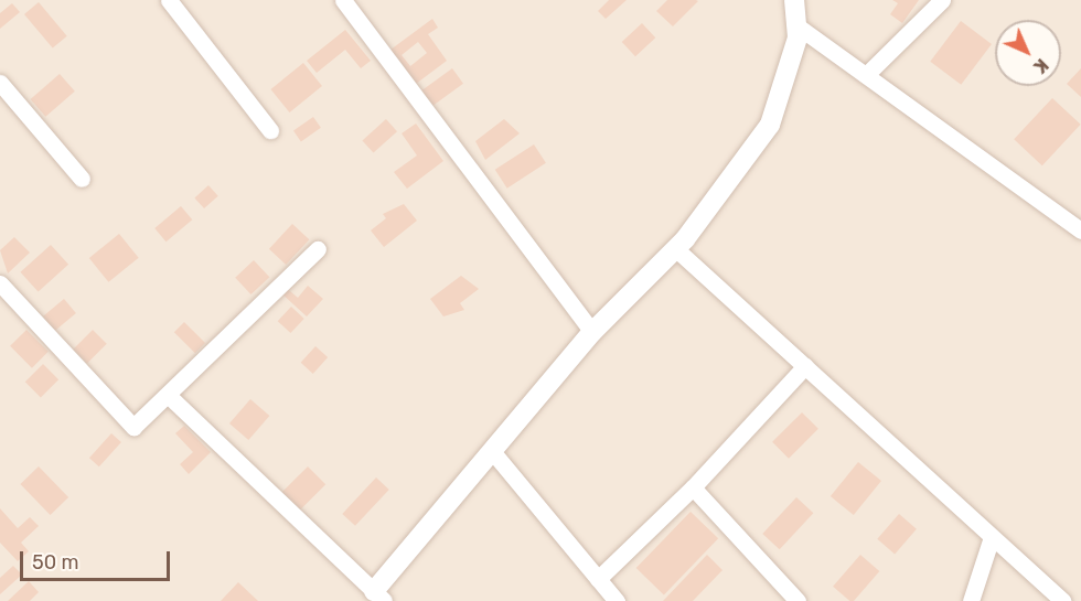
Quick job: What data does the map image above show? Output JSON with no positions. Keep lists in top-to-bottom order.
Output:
{
  "scale_bar": "50 m",
  "north": "bottom right"
}
